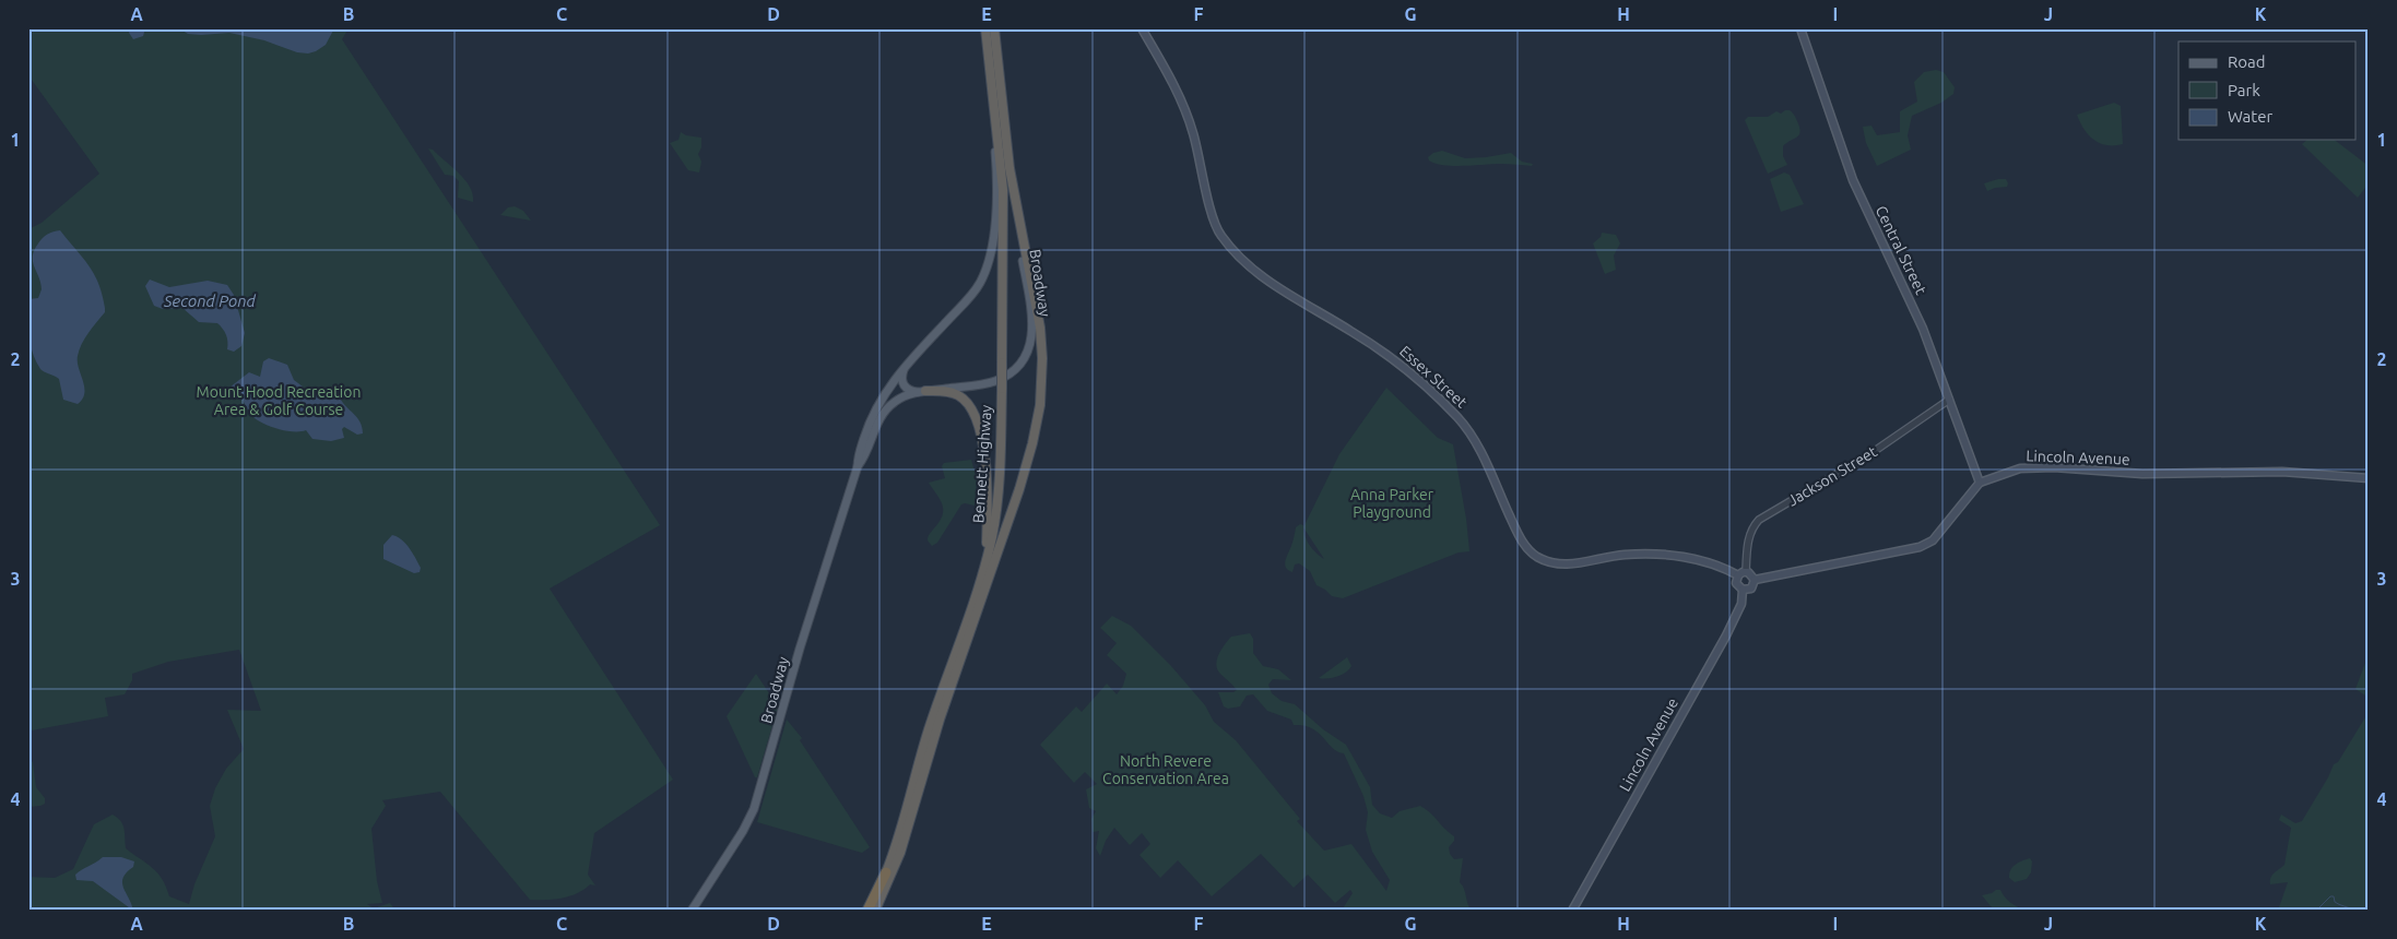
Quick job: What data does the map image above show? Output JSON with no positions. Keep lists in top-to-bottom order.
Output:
{
  "streets": {
    "highway": ["Broadway", "Bennett Highway"],
    "main road": ["Central Street", "Essex Street", "Lincoln Avenue"],
    "street": ["Jackson Street"]
  },
  "crossings": [
    ["Central Street", "Lincoln Avenue"],
    ["Central Street", "Jackson Street"],
    ["Broadway", "Bennett Highway"],
    ["Essex Street", "Lincoln Avenue"],
    ["Essex Street", "Jackson Street"],
    ["Lincoln Avenue", "Jackson Street"]
  ],
  "water": ["Second Pond"],
  "parks": ["Mount Hood Recreation Area & Golf Course", "Anna Parker Playground", "North Revere Conservation Area"],
  "legend": ["Road", "Park", "Water"],
  "grid": {
    "columns": [
      "A",
      "B",
      "C",
      "D",
      "E",
      "F",
      "G",
      "H",
      "I",
      "J",
      "K"
    ],
    "rows": [
      "1",
      "2",
      "3",
      "4"
    ]
  }
}
